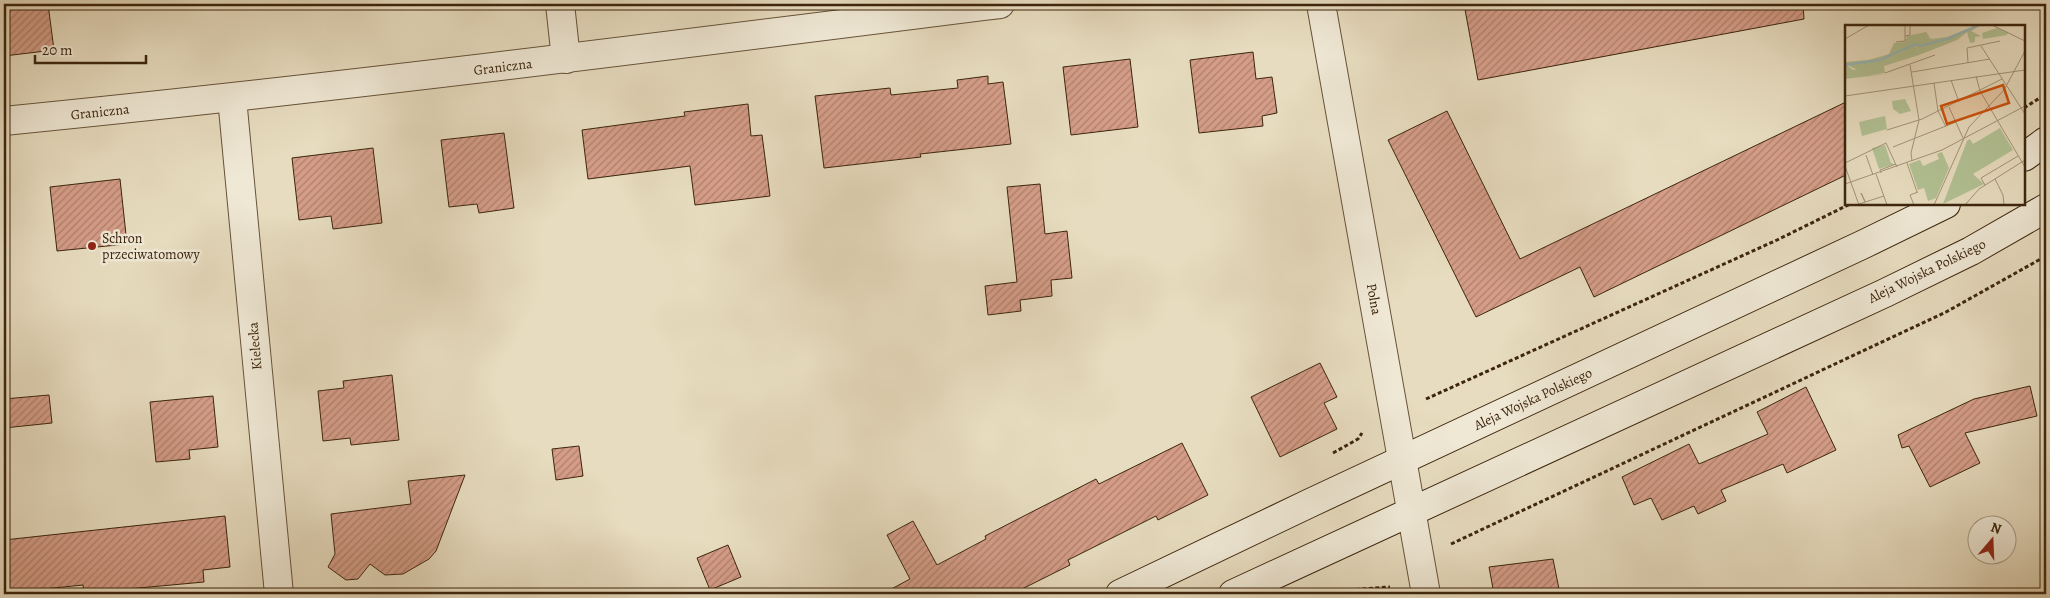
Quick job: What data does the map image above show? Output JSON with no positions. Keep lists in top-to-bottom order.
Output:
{
  "streets": {
    "street": [
      "Graniczna",
      "Aleja Wojska Polskiego",
      "Polna",
      "Kielecka"
    ]
  },
  "crossings": [
    ["Graniczna", "Kielecka"],
    ["Aleja Wojska Polskiego", "Polna"]
  ],
  "places": ["Schron przeciwatomowy"],
  "scale_bar": "20 m",
  "north": "top"
}
